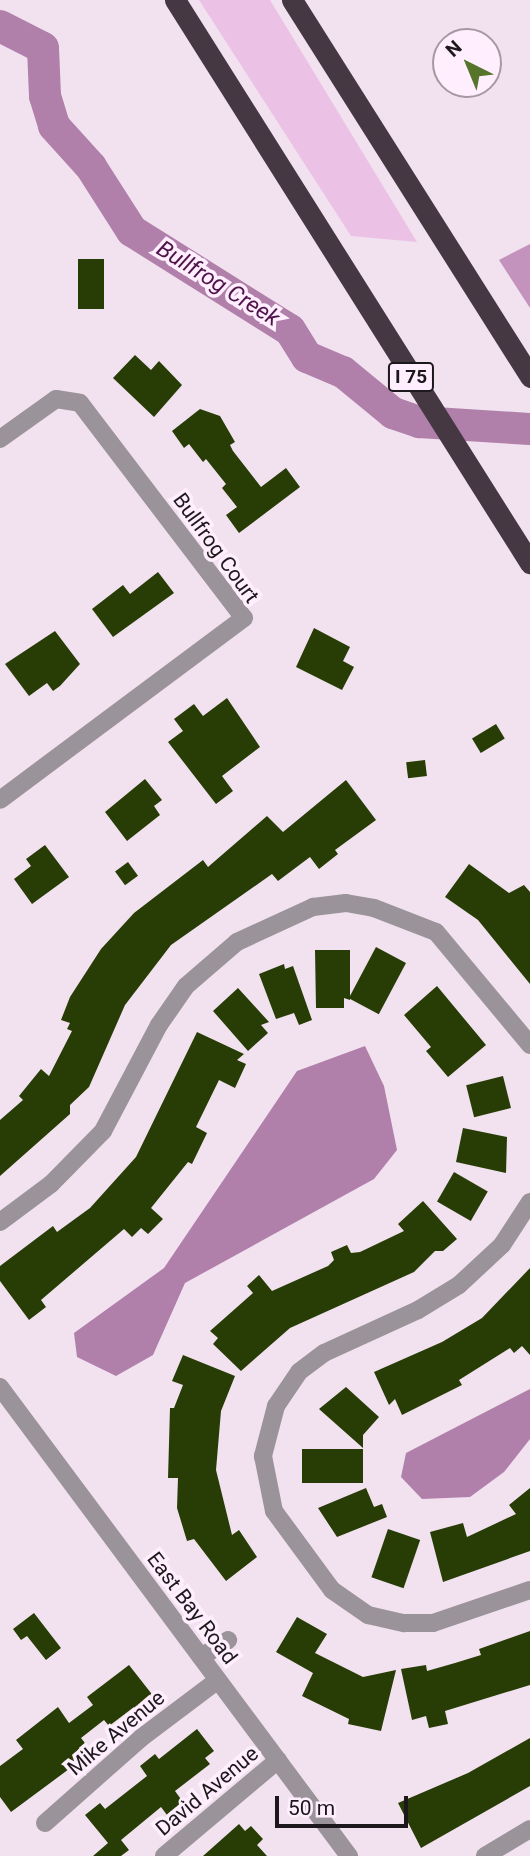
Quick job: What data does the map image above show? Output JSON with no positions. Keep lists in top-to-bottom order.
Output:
{
  "streets": {
    "highway": ["I 75"],
    "street": [
      "Bullfrog Court",
      "East Bay Road",
      "Mike Avenue",
      "David Avenue"
    ]
  },
  "crossings": [
    ["East Bay Road", "Mike Avenue"],
    ["East Bay Road", "David Avenue"]
  ],
  "water": ["Bullfrog Creek"],
  "scale_bar": "50 m",
  "north": "top left"
}
